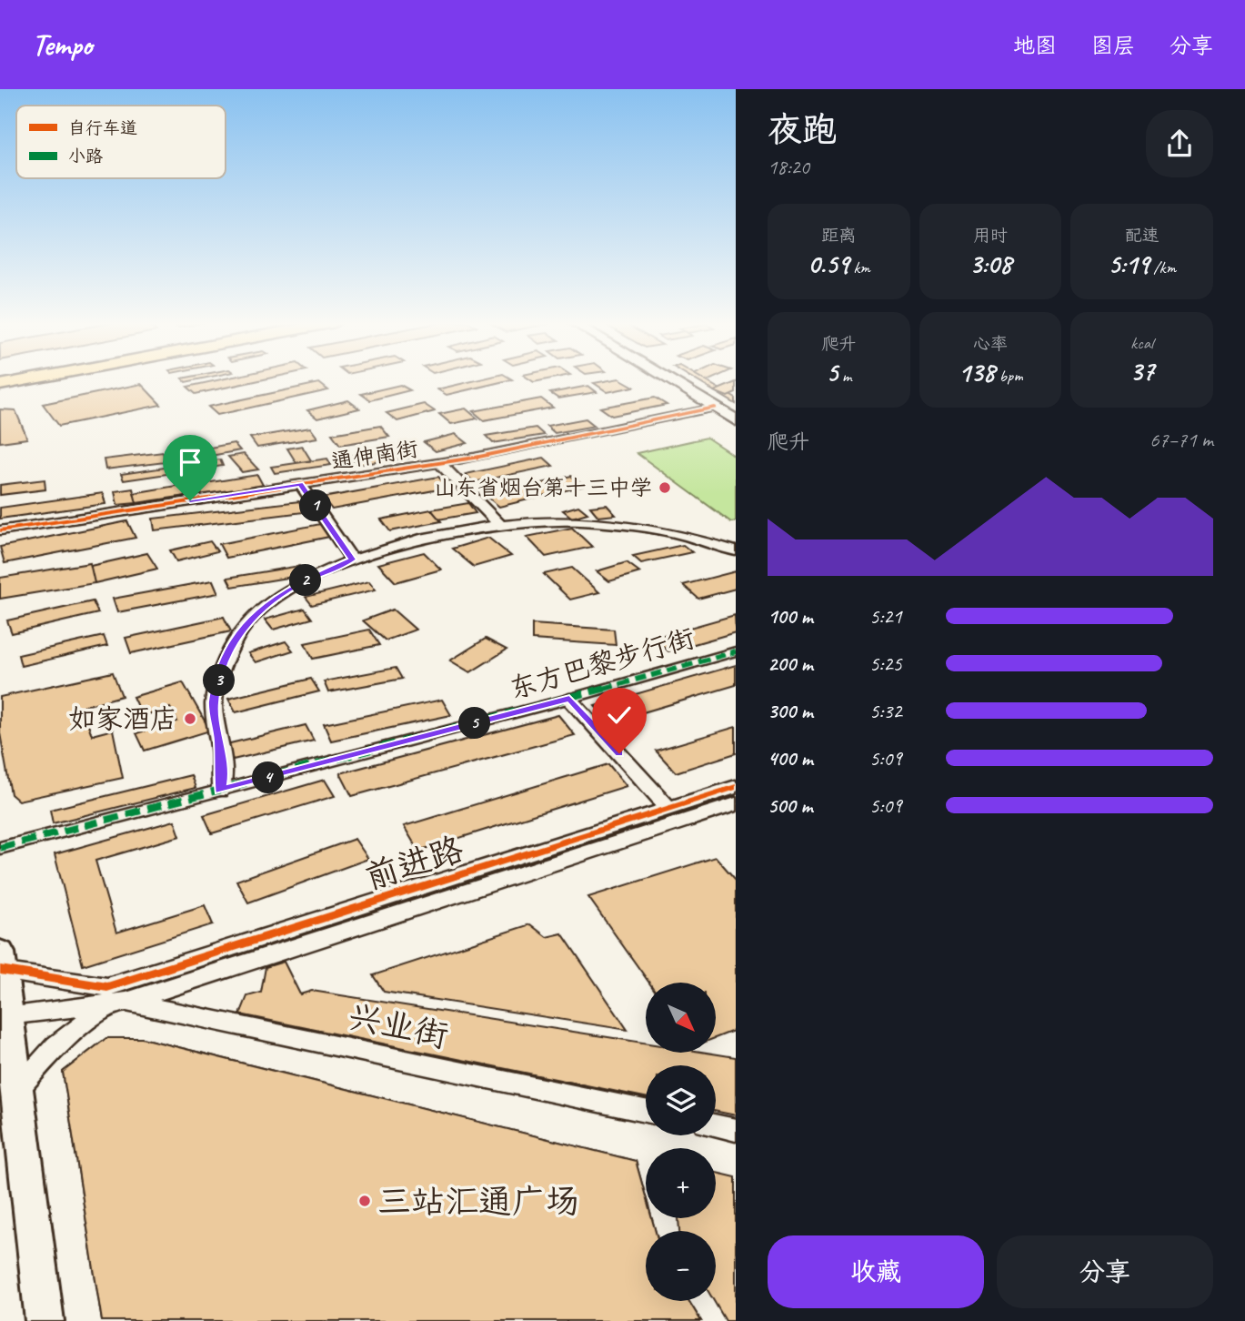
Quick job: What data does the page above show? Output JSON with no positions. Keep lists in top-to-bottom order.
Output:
{
  "streets": {
    "street": [
      "通伸南街",
      "东方巴黎步行街",
      "前进路",
      "兴业街"
    ]
  },
  "crossings": [
    ["前进路", "兴业街"]
  ],
  "places": ["山东省烟台第十三中学", "如家酒店", "三站汇通广场"],
  "legend": ["自行车道", "小路"],
  "north": "bottom right",
  "page": {
    "header": "Tempo",
    "nav": ["地图", "图层", "分享"],
    "heading": ["夜跑", "18:20"],
    "stats": [
      ["距离", "0.59 km"],
      ["用时", "3:08"],
      ["配速", "5:19 /km"],
      ["爬升", "5 m"],
      ["心率", "138 bpm"],
      ["kcal", "37"]
    ],
    "chart": ["爬升", "67–71 m"],
    "pins": [
      "1",
      "2",
      "3",
      "5",
      "4"
    ],
    "list": [
      {
        "name": "100 m",
        "note": "5:21"
      },
      {
        "name": "200 m",
        "note": "5:25"
      },
      {
        "name": "300 m",
        "note": "5:32"
      },
      {
        "name": "400 m",
        "note": "5:09"
      },
      {
        "name": "500 m",
        "note": "5:09"
      }
    ],
    "map_buttons": ["+", "−"],
    "buttons": ["收藏", "分享"]
  }
}
